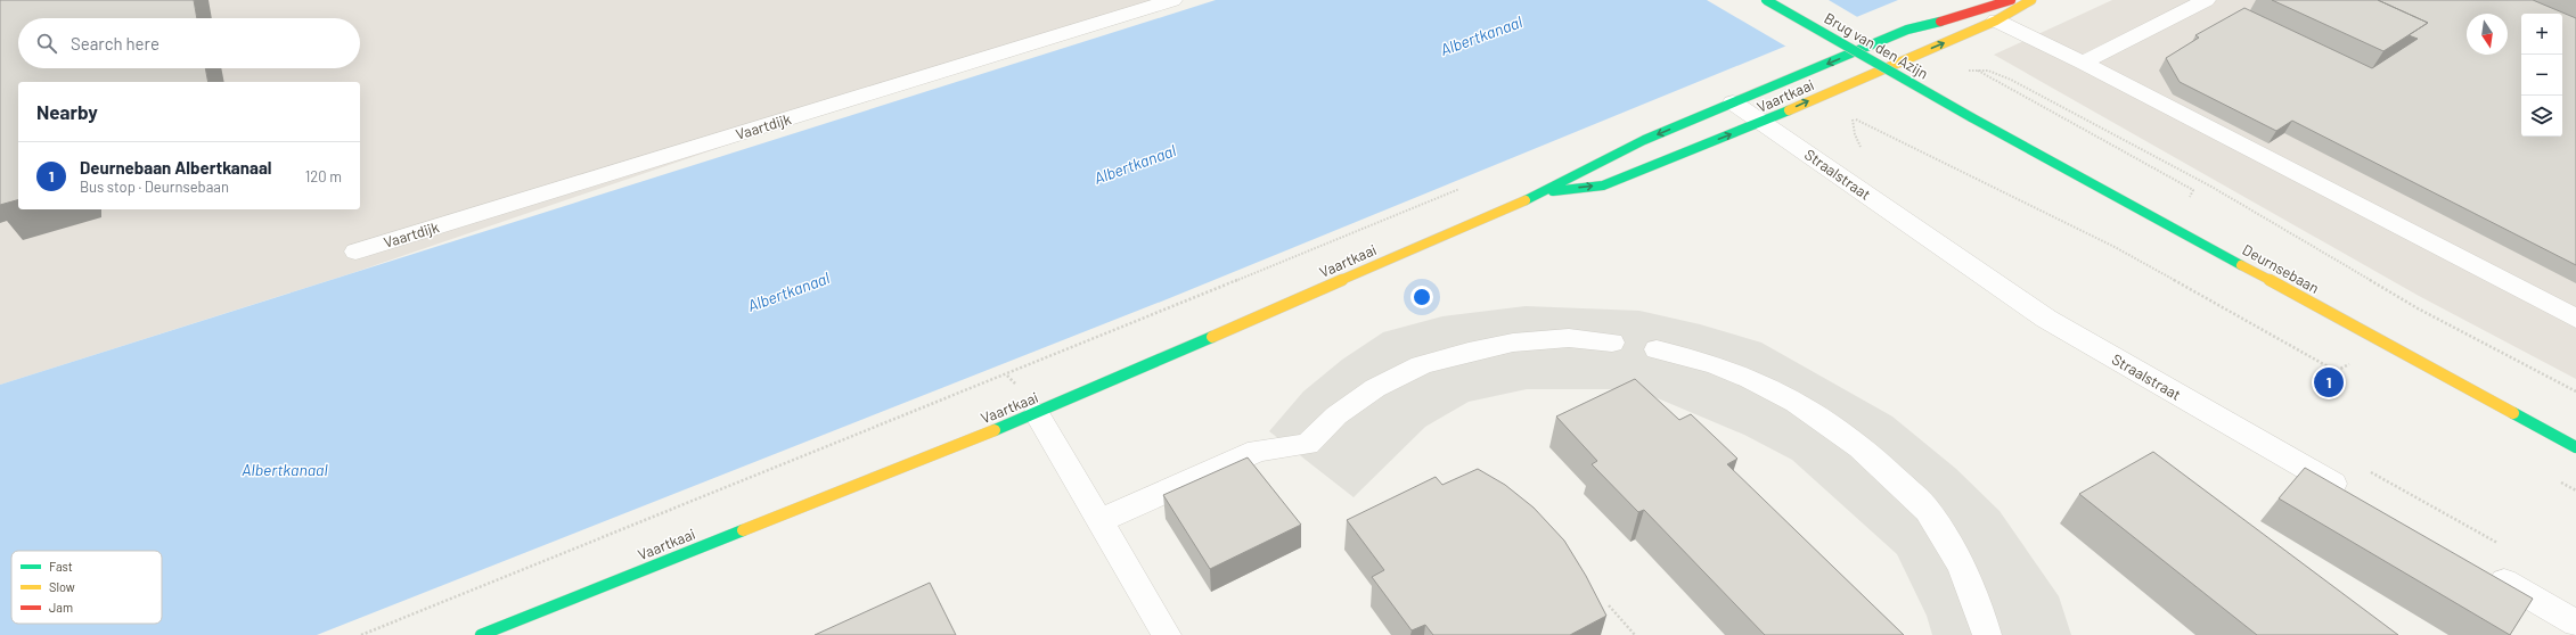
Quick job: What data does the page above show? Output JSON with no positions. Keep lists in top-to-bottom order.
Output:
{
  "streets": {
    "street": [
      "Brug van den Azijn",
      "Vaartkaai",
      "Vaartdijk",
      "Straalstraat",
      "Deurnsebaan"
    ]
  },
  "crossings": [
    ["Brug van den Azijn", "Deurnsebaan"],
    ["Vaartkaai", "Straalstraat"]
  ],
  "water": ["Albertkanaal"],
  "legend": ["Fast", "Slow", "Jam"],
  "north": "bottom",
  "page": {
    "map_buttons": ["+", "−"],
    "search": "Search here",
    "heading": "Nearby",
    "list": [
      {
        "mark": "1",
        "name": "Deurnebaan Albertkanaal",
        "note": "Bus stop · Deurnsebaan",
        "value": "120 m"
      }
    ],
    "pins": "1"
  }
}
